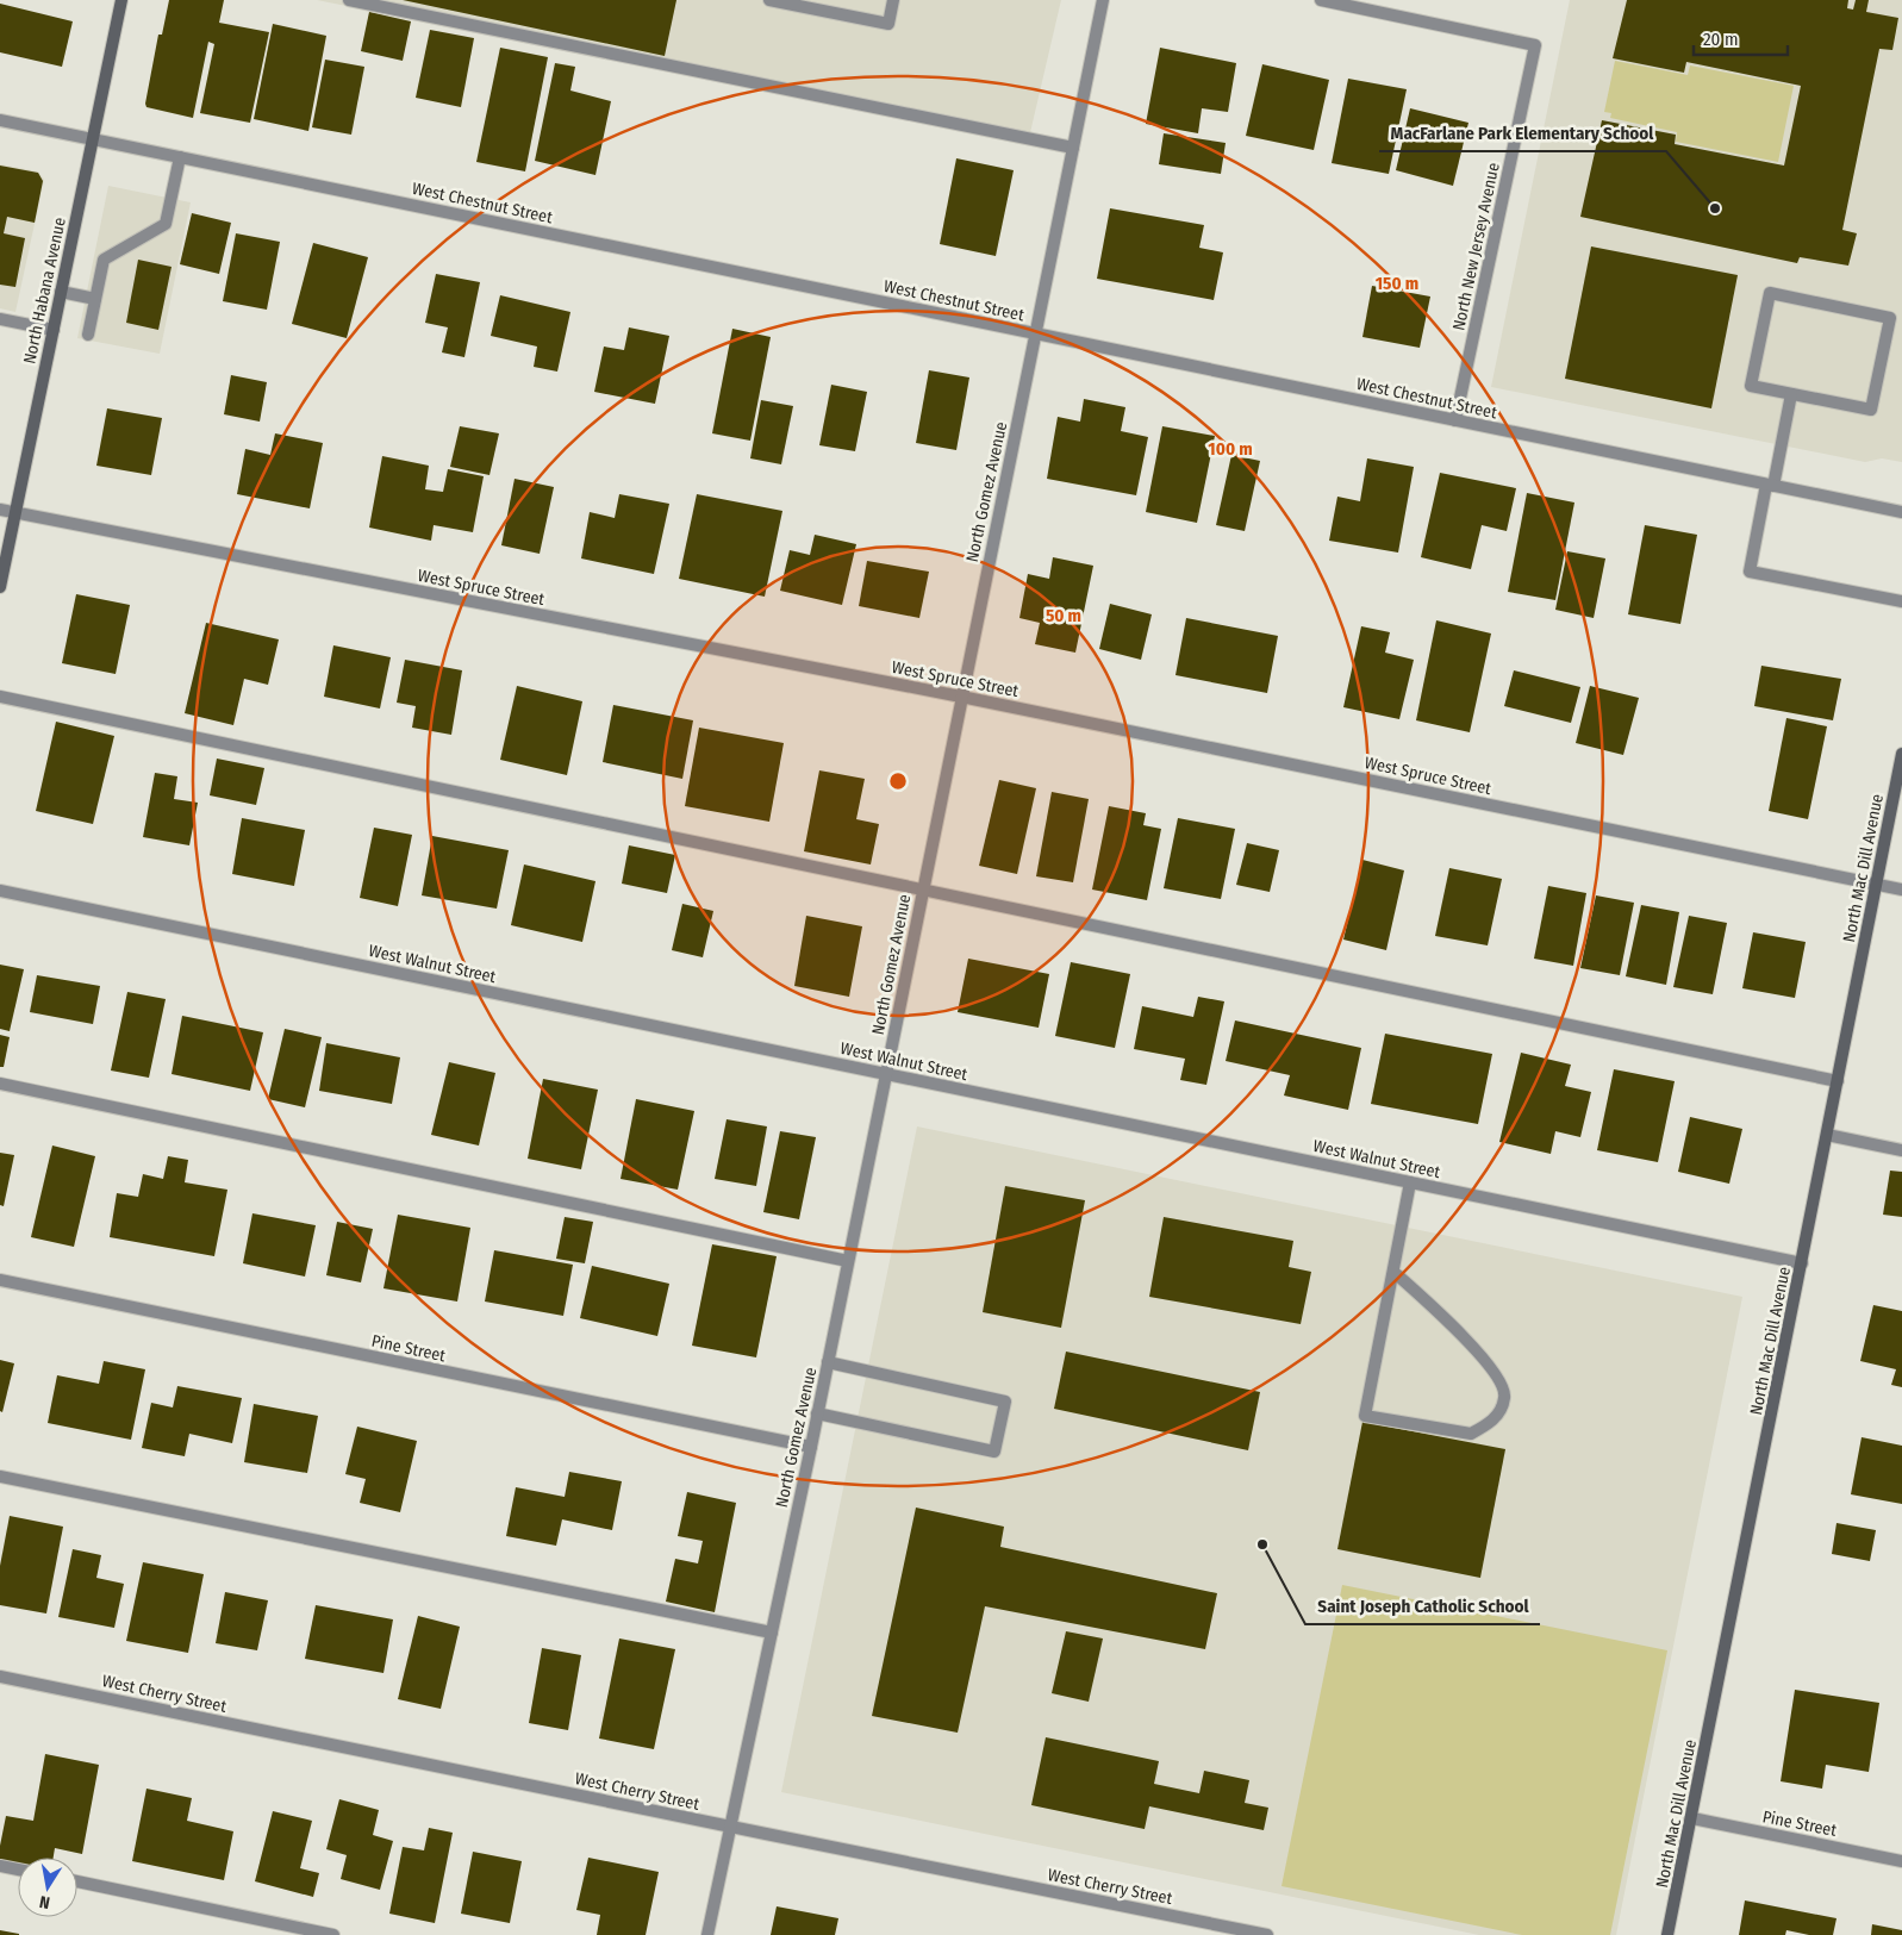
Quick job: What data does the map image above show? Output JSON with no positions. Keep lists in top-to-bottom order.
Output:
{
  "streets": {
    "street": [
      "West Chestnut Street",
      "North New Jersey Avenue",
      "North Habana Avenue",
      "North Gomez Avenue",
      "West Spruce Street",
      "North Mac Dill Avenue",
      "West Walnut Street",
      "Pine Street",
      "West Cherry Street"
    ]
  },
  "crossings": [
    ["West Chestnut Street", "North New Jersey Avenue"],
    ["West Chestnut Street", "North Habana Avenue"],
    ["West Chestnut Street", "North Gomez Avenue"],
    ["North Habana Avenue", "West Spruce Street"],
    ["North Gomez Avenue", "West Spruce Street"],
    ["North Gomez Avenue", "West Walnut Street"],
    ["North Gomez Avenue", "Pine Street"],
    ["North Gomez Avenue", "West Cherry Street"],
    ["West Spruce Street", "North Mac Dill Avenue"],
    ["North Mac Dill Avenue", "West Walnut Street"],
    ["North Mac Dill Avenue", "Pine Street"]
  ],
  "places": ["MacFarlane Park Elementary School", "Saint Joseph Catholic School"],
  "scale_bar": "20 m",
  "north": "bottom",
  "rings": ["150 m", "100 m", "50 m"]
}
